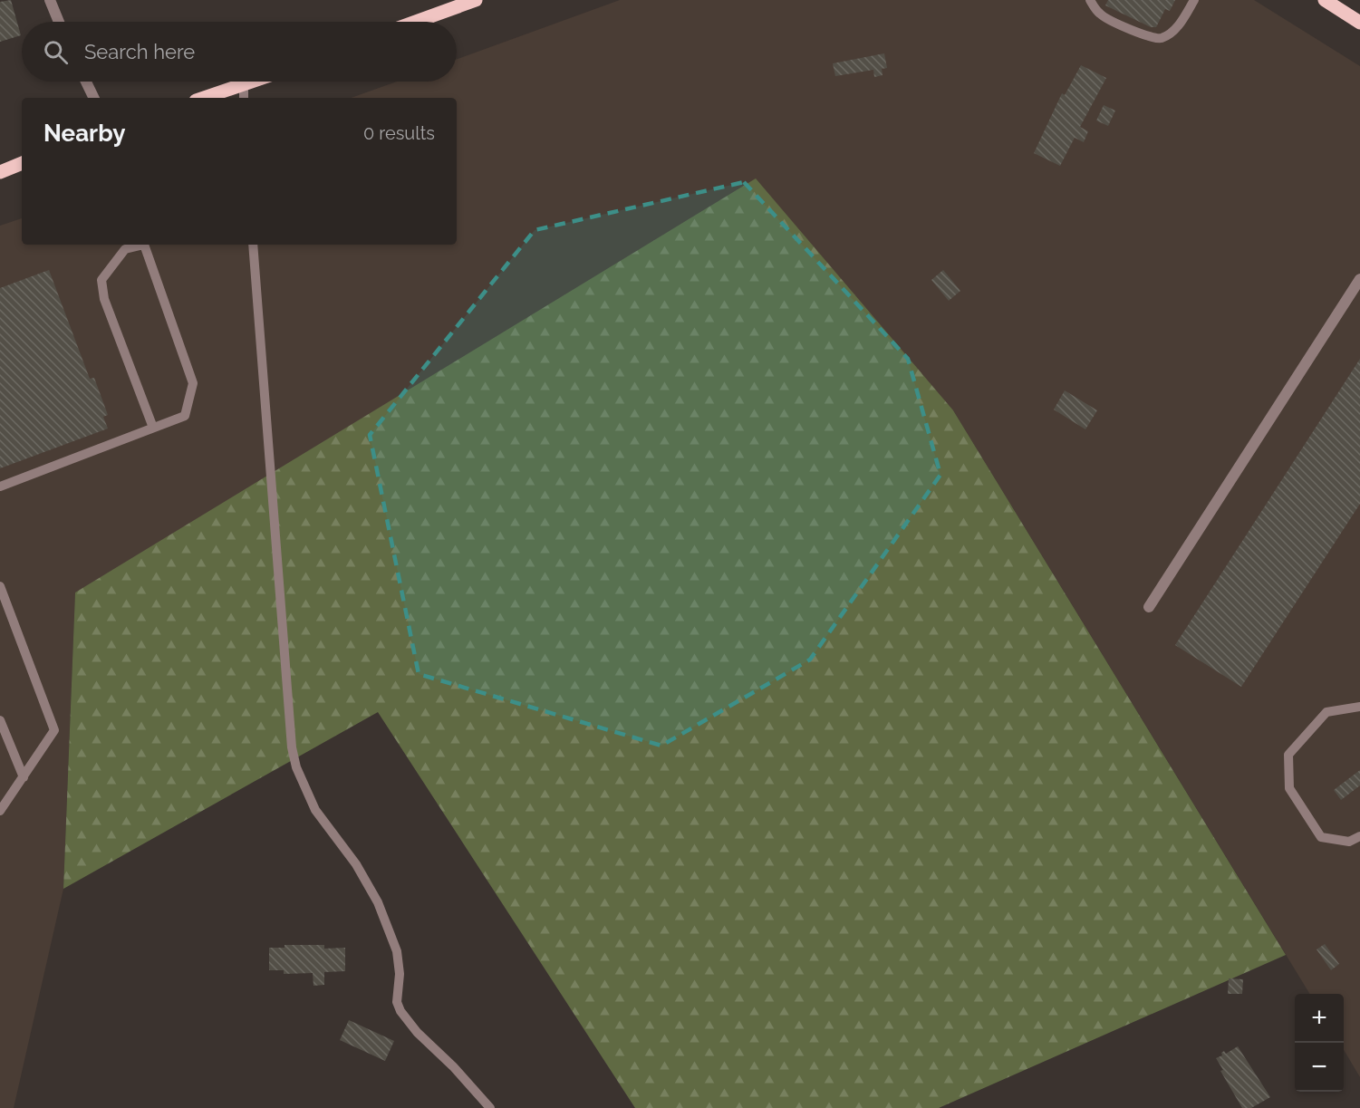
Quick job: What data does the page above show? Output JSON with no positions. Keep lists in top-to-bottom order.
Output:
{
  "page": {
    "search": "Search here",
    "heading": ["Nearby", "0 results"],
    "map_buttons": ["+", "−"]
  }
}
